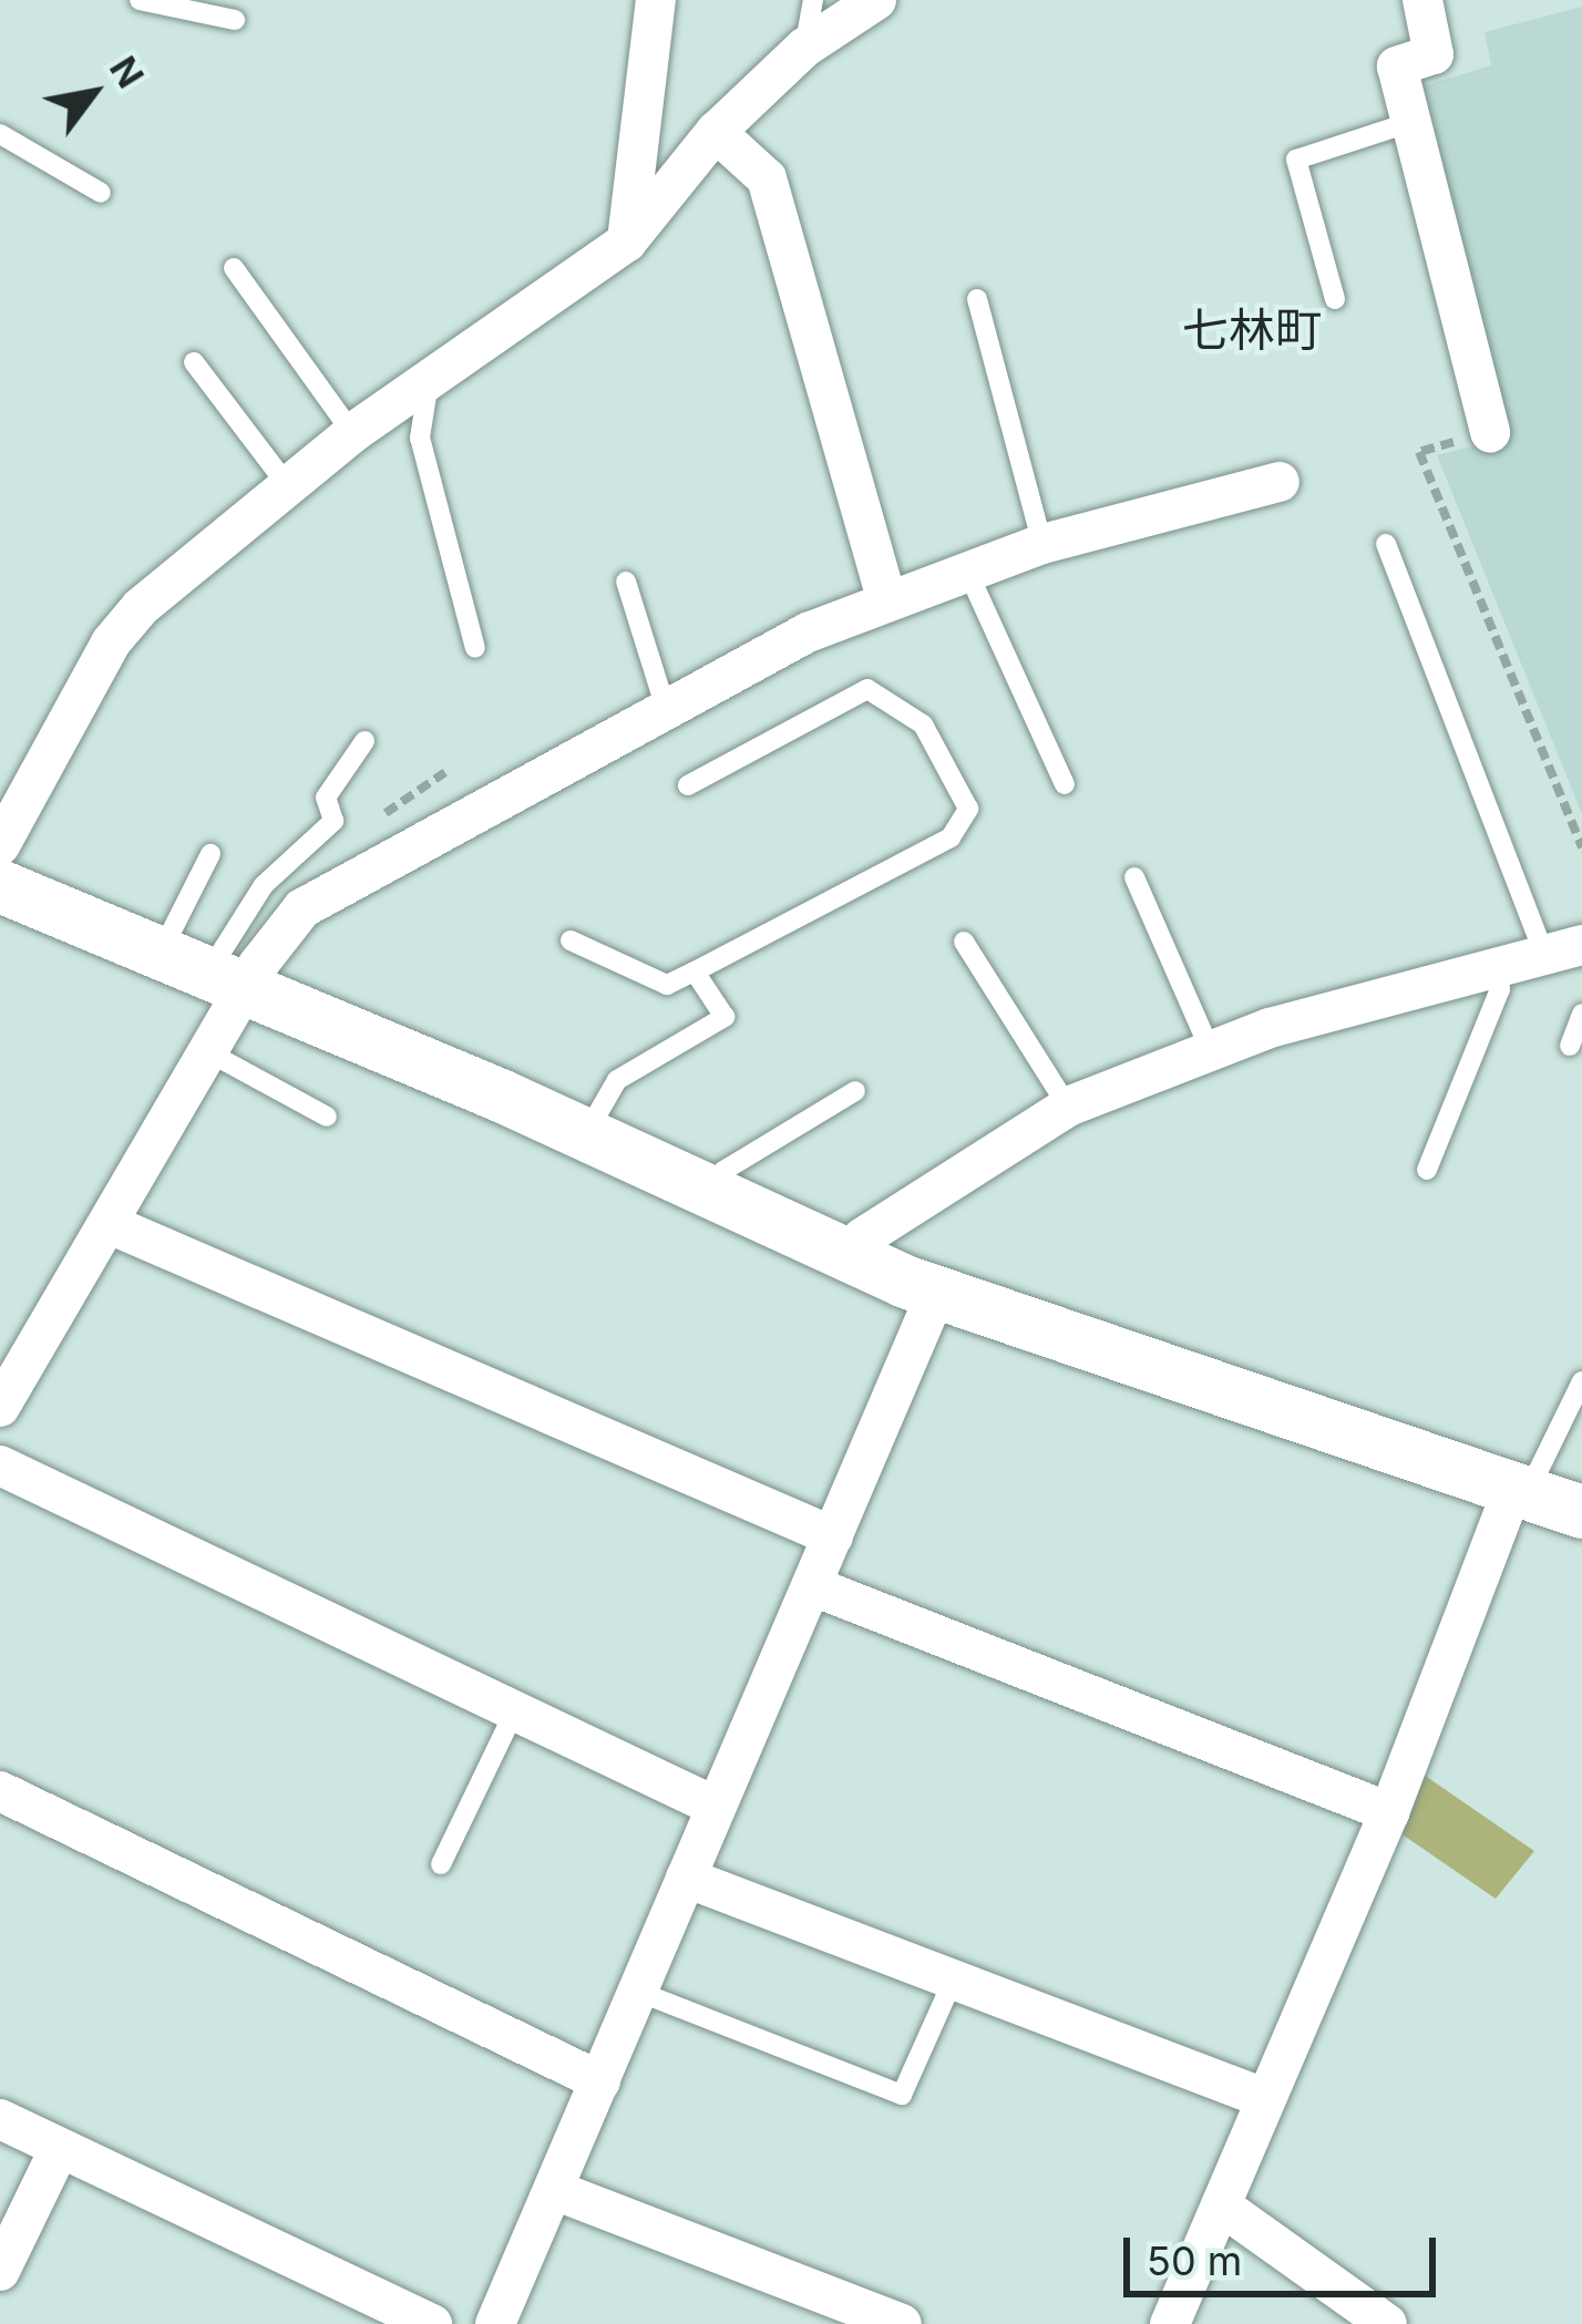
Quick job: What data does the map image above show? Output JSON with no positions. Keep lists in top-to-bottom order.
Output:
{
  "districts": ["七林町"],
  "scale_bar": "50 m",
  "north": "top right"
}
